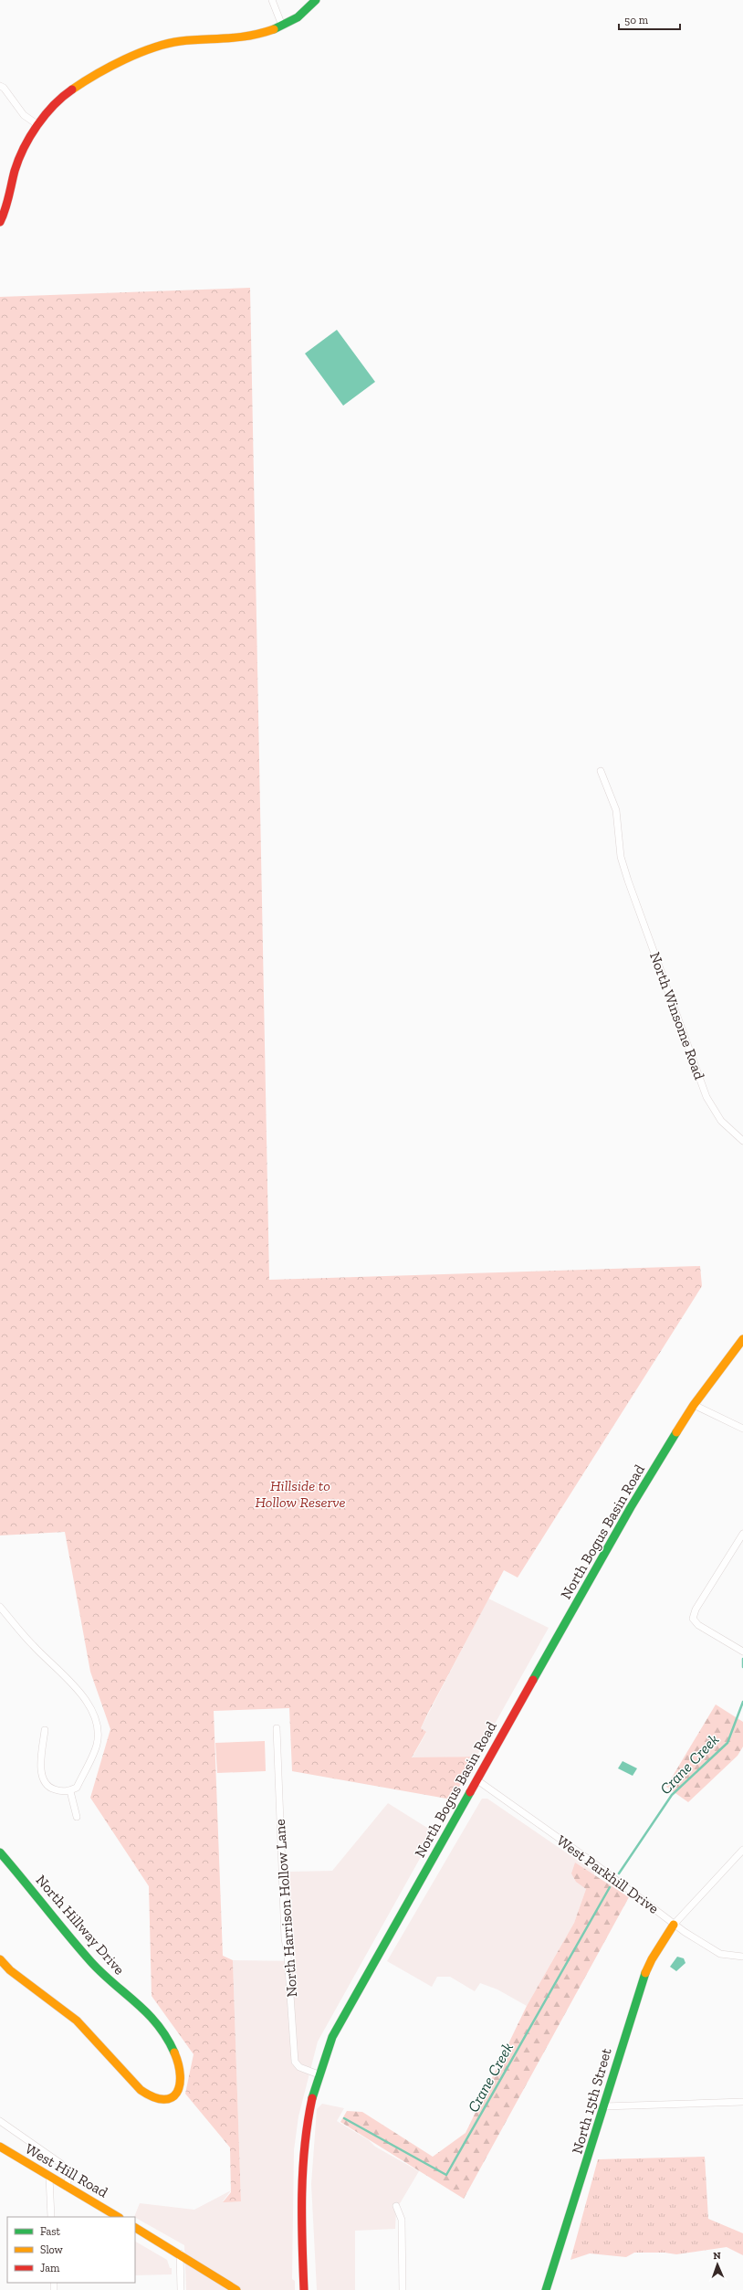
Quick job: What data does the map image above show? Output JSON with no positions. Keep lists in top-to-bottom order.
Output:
{
  "streets": {
    "street": [
      "North Winsome Road",
      "North Bogus Basin Road",
      "West Parkhill Drive",
      "North Harrison Hollow Lane",
      "North Hillway Drive",
      "North 15th Street",
      "West Hill Road"
    ]
  },
  "crossings": [
    ["North Bogus Basin Road", "West Parkhill Drive"],
    ["North Bogus Basin Road", "North Harrison Hollow Lane"],
    ["West Parkhill Drive", "North 15th Street"]
  ],
  "water": ["Crane Creek"],
  "parks": ["Hillside to Hollow Reserve"],
  "legend": ["Fast", "Slow", "Jam"],
  "scale_bar": "50 m",
  "north": "top"
}
